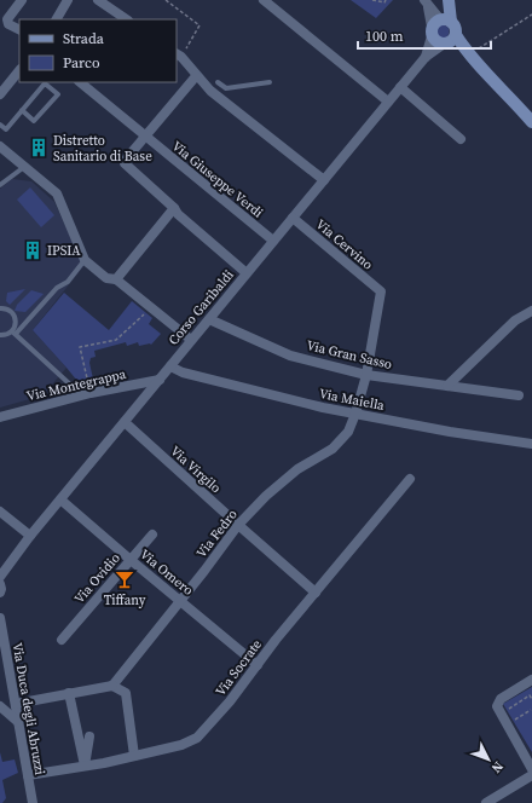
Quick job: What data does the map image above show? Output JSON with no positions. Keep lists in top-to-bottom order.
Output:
{
  "streets": {
    "street": [
      "Via Giuseppe Verdi",
      "Via Cervino",
      "Corso Garibaldi",
      "Via Gran Sasso",
      "Via Montegrappa",
      "Via Maiella",
      "Via Virgilo",
      "Via Fedro",
      "Via Omero",
      "Via Ovidio",
      "Via Socrate",
      "Via Duca degli Abruzzi"
    ]
  },
  "crossings": [
    ["Via Giuseppe Verdi", "Corso Garibaldi"],
    ["Via Cervino", "Corso Garibaldi"],
    ["Via Cervino", "Via Fedro"],
    ["Corso Garibaldi", "Via Gran Sasso"],
    ["Corso Garibaldi", "Via Montegrappa"],
    ["Corso Garibaldi", "Via Maiella"],
    ["Corso Garibaldi", "Via Virgilo"],
    ["Corso Garibaldi", "Via Omero"],
    ["Via Gran Sasso", "Via Fedro"],
    ["Via Maiella", "Via Fedro"],
    ["Via Virgilo", "Via Fedro"],
    ["Via Virgilo", "Via Socrate"],
    ["Via Fedro", "Via Omero"],
    ["Via Omero", "Via Ovidio"],
    ["Via Omero", "Via Socrate"],
    ["Via Socrate", "Via Duca degli Abruzzi"]
  ],
  "places": {
    "building": ["Distretto Sanitario di Base", "IPSIA"],
    "bar": ["Tiffany"]
  },
  "legend": ["Strada", "Parco"],
  "scale_bar": "100 m",
  "north": "bottom right"
}
